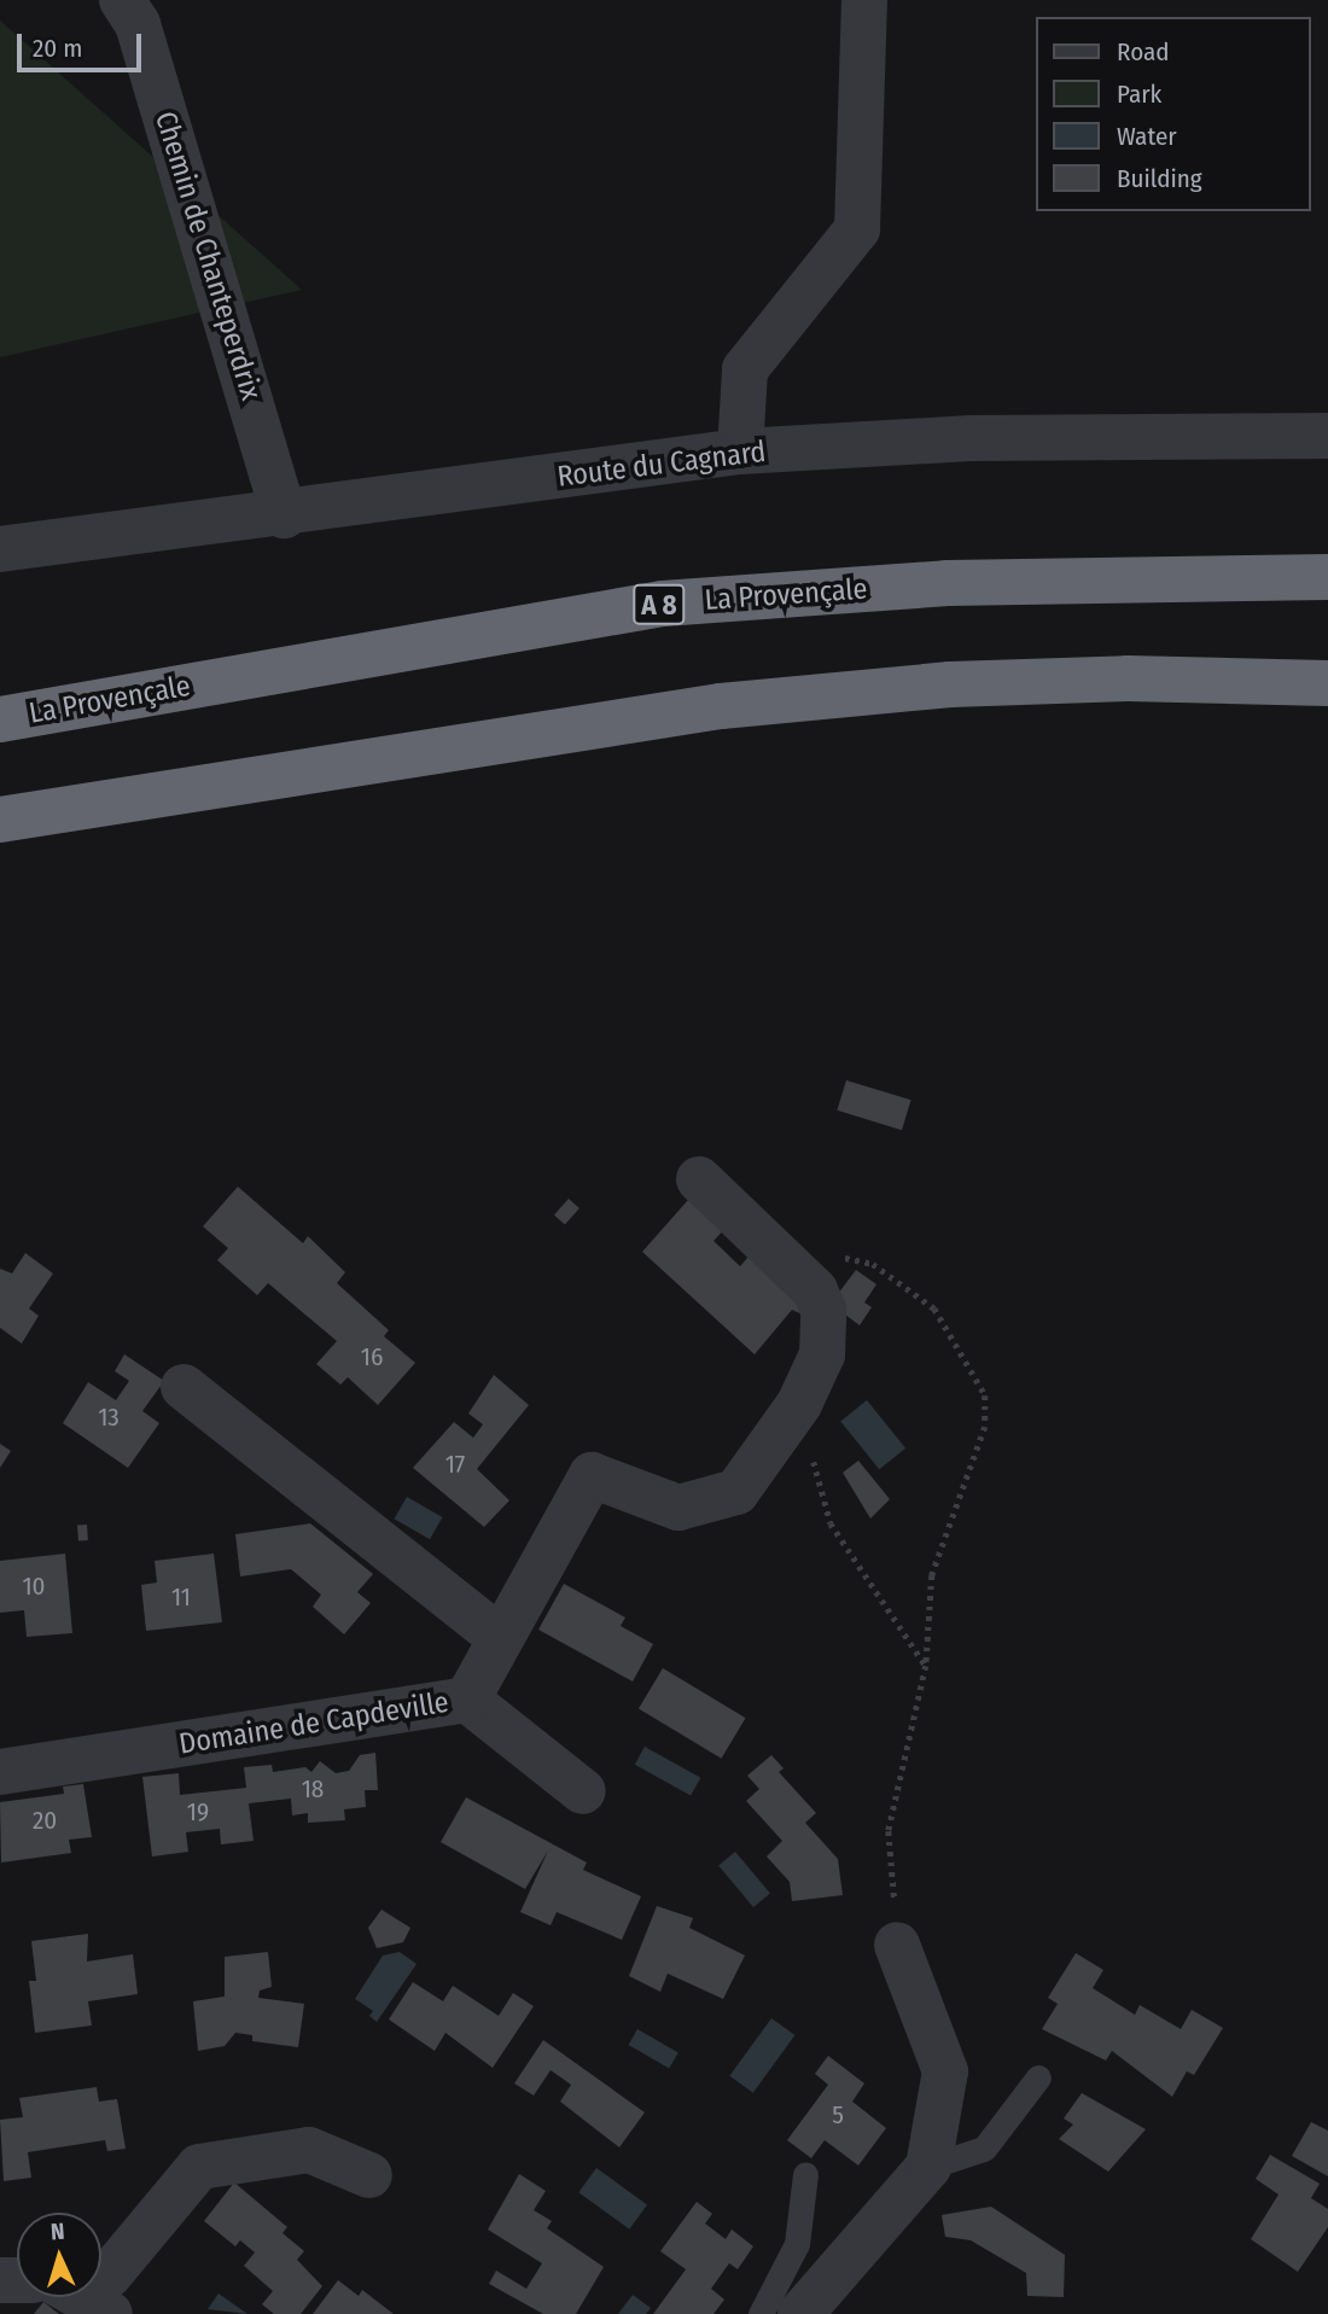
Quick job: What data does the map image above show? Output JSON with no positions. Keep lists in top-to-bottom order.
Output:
{
  "streets": {
    "highway": ["La Provençale", "A 8"],
    "street": ["Chemin de Chanteperdrix", "Route du Cagnard", "Domaine de Capdeville"]
  },
  "crossings": [
    ["Chemin de Chanteperdrix", "Route du Cagnard"]
  ],
  "house_numbers": [
    "16",
    "13",
    "17",
    "10",
    "11",
    "18",
    "19",
    "20",
    "5"
  ],
  "legend": [
    "Road",
    "Park",
    "Water",
    "Building"
  ],
  "scale_bar": "20 m",
  "north": "top"
}
